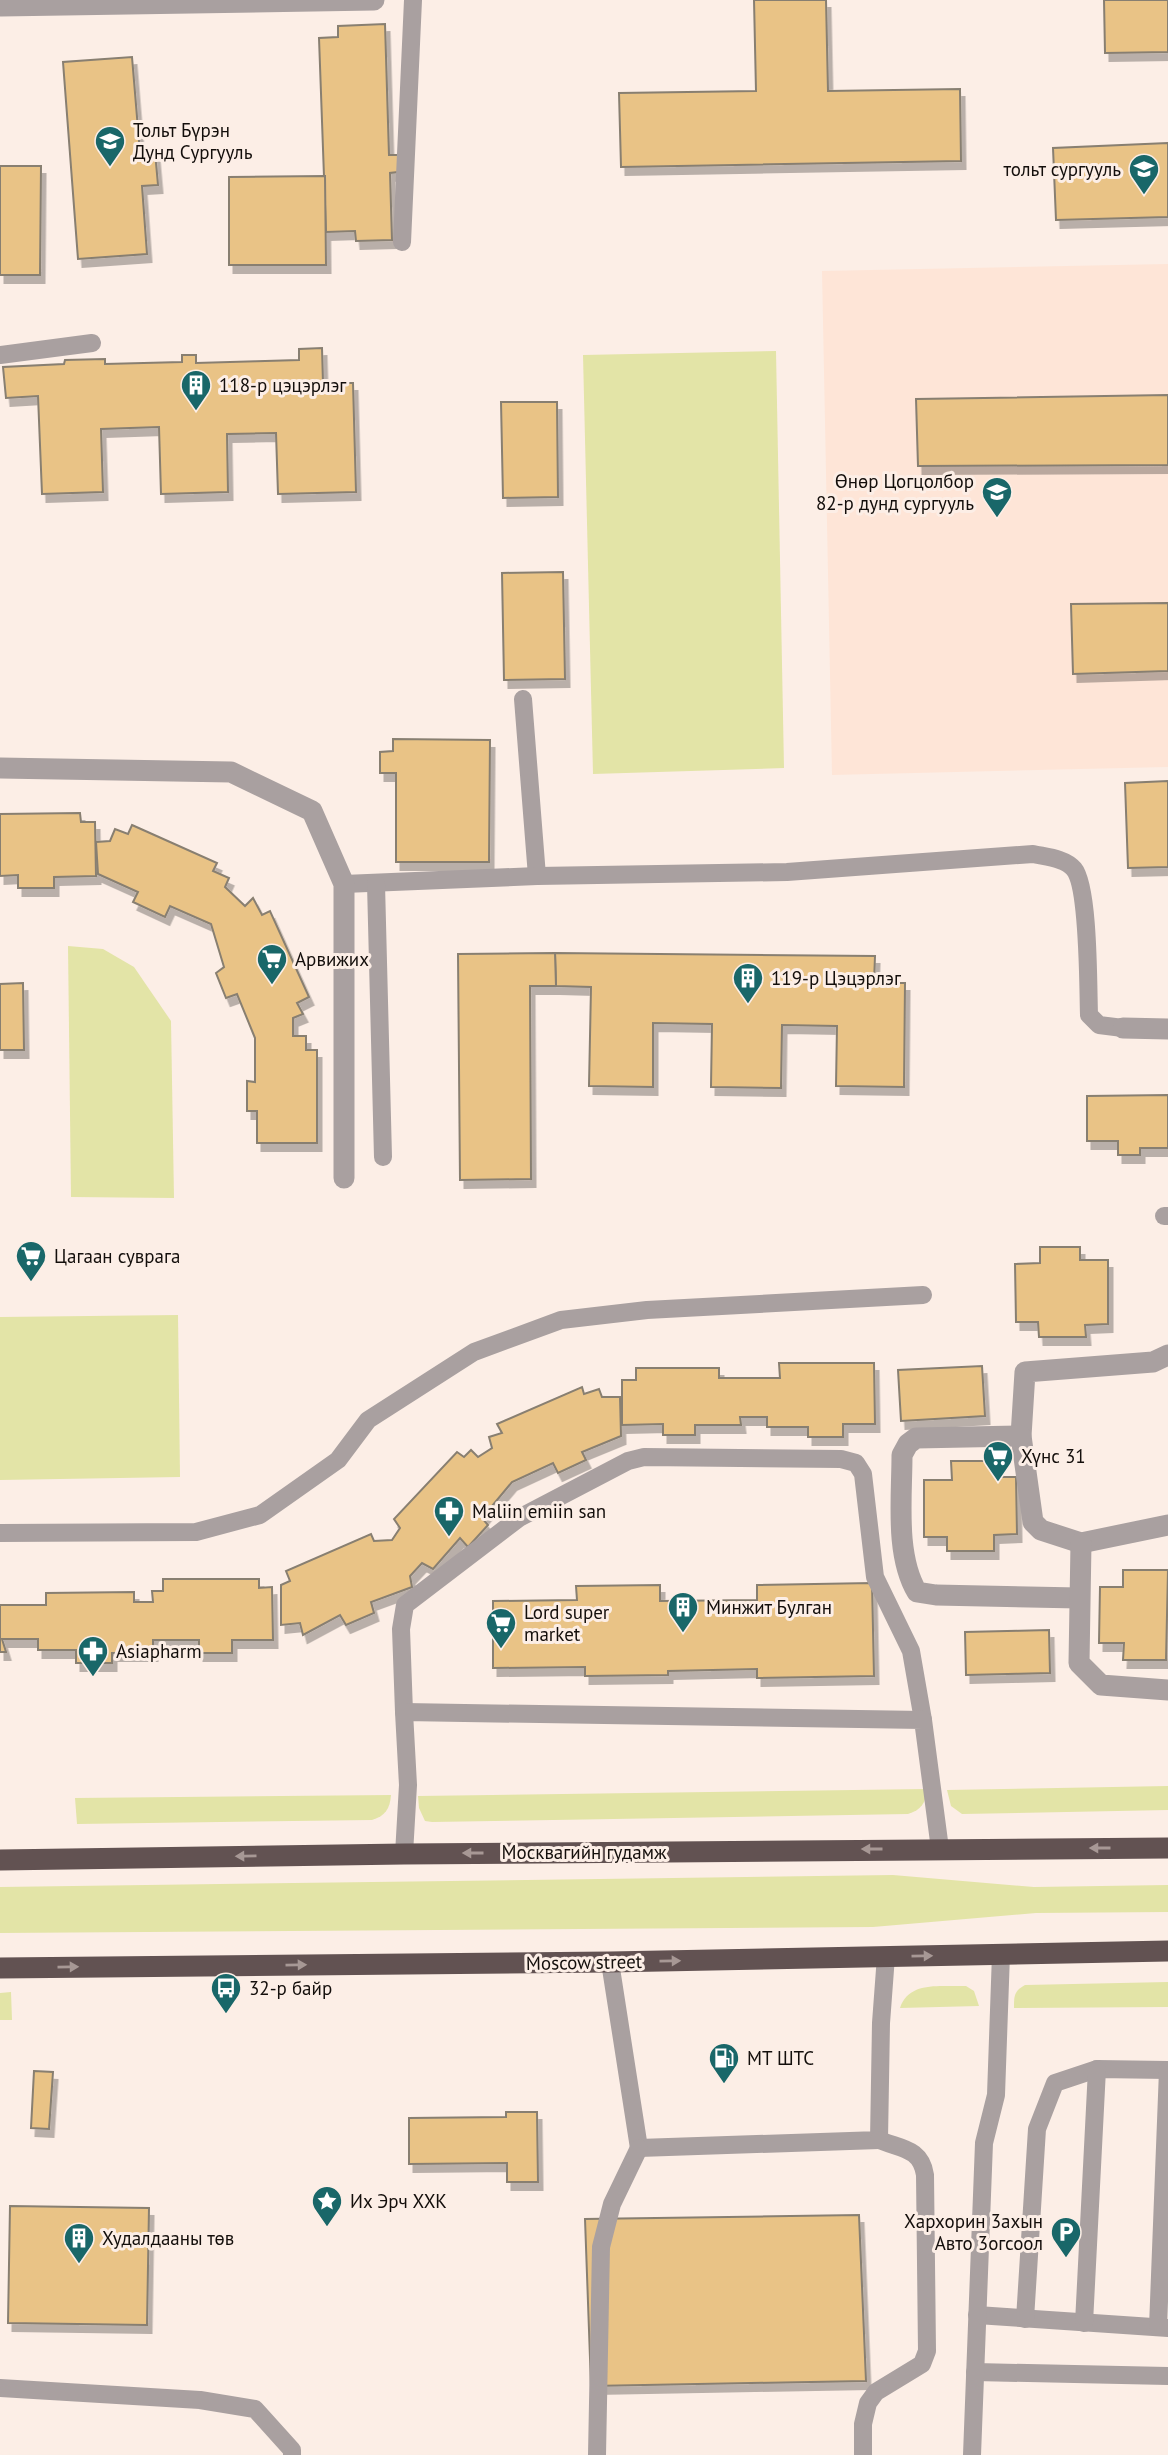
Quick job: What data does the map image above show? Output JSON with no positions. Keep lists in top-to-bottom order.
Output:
{
  "streets": {
    "highway": ["Москвагийн гудамж", "Moscow street"]
  },
  "one_way": ["Москвагийн гудамж", "Moscow street"],
  "places": {
    "school or university": ["Тольт Бүрэн Дунд Сургууль", "тольт сургууль", "Өнөр Цогцолбор 82-р дунд сургууль"],
    "building": [
      "118-р цэцэрлэг",
      "119-р Цэцэрлэг",
      "Минжит Булган",
      "Худалдааны төв"
    ],
    "supermarket": [
      "Арвижих",
      "Цагаан суврага",
      "Хүнс 31",
      "Lord super market"
    ],
    "pharmacy": ["Maliin emiin san", "Asiapharm"],
    "bus stop": ["32-р байр"],
    "fuel station": ["MT ШТС"],
    "place": ["Их Эрч ХХК"],
    "parking": ["Хархорин 3ахын Авто 3огсоол"]
  }
}
